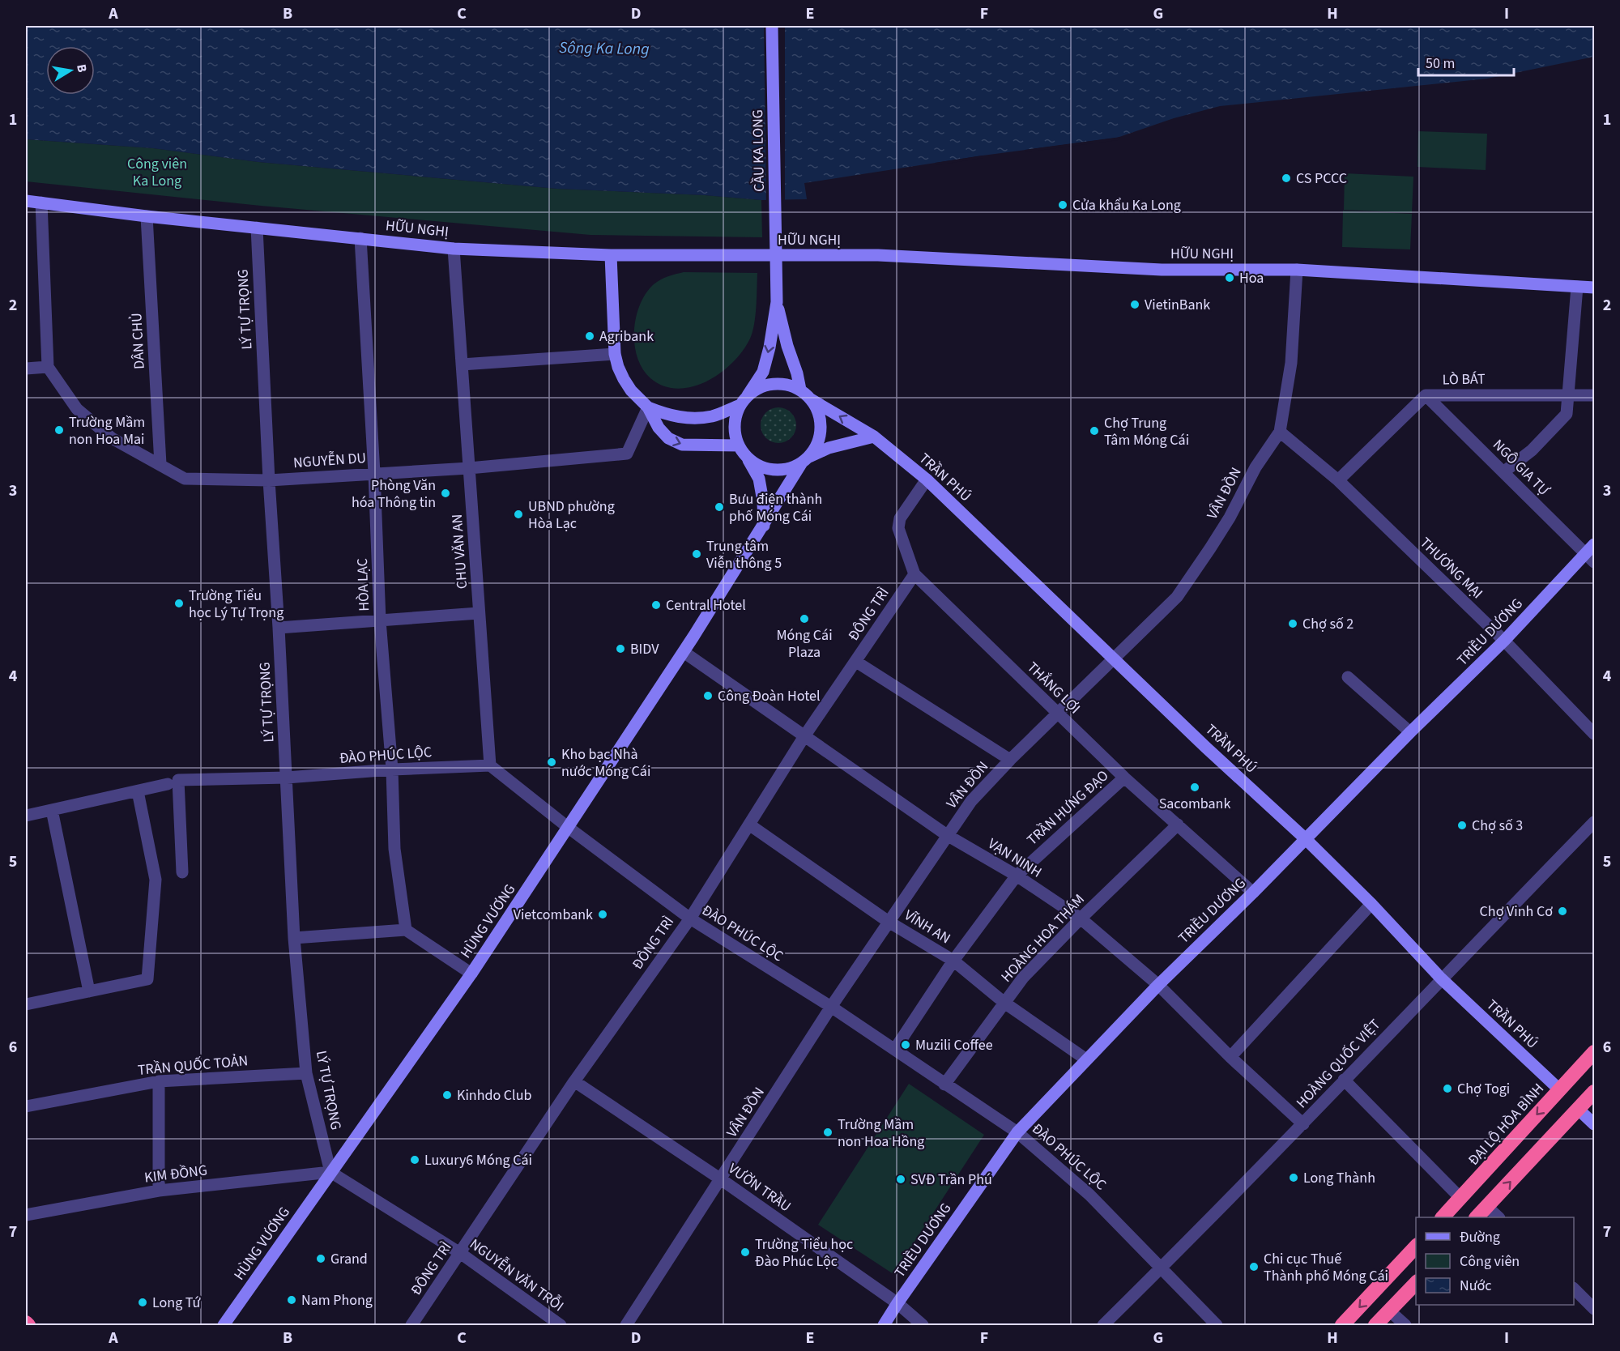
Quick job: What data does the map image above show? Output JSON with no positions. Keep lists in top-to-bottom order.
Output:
{
  "streets": {
    "highway": ["ĐẠI LỘ HÒA BÌNH"],
    "street": [
      "CẦU KA LONG",
      "HỮU NGHỊ",
      "LÝ TỰ TRỌNG",
      "DÂN CHỦ",
      "LÒ BÁT",
      "NGUYỄN DU",
      "NGÔ GIA TỰ",
      "TRẦN PHÚ",
      "VÂN ĐỒN",
      "CHU VĂN AN",
      "THƯƠNG MẠI",
      "HÒA LẠC",
      "ĐÔNG TRÌ",
      "TRIỀU DƯƠNG",
      "THẮNG LỢI",
      "ĐÀO PHÚC LỘC",
      "TRẦN HƯNG ĐẠO",
      "VẠN NINH",
      "HÙNG VƯƠNG",
      "VĨNH AN",
      "HOÀNG HOA THÁM",
      "HOÀNG QUỐC VIỆT",
      "TRẦN QUỐC TOẢN",
      "KIM ĐỒNG",
      "VƯỜN TRẦU",
      "NGUYỄN VĂN TRỖI"
    ]
  },
  "crossings": [
    ["HỮU NGHỊ", "LÝ TỰ TRỌNG"],
    ["HỮU NGHỊ", "DÂN CHỦ"],
    ["HỮU NGHỊ", "VÂN ĐỒN"],
    ["HỮU NGHỊ", "CHU VĂN AN"],
    ["HỮU NGHỊ", "HÒA LẠC"],
    ["LÝ TỰ TRỌNG", "NGUYỄN DU"],
    ["LÝ TỰ TRỌNG", "ĐÀO PHÚC LỘC"],
    ["LÝ TỰ TRỌNG", "HÙNG VƯƠNG"],
    ["LÝ TỰ TRỌNG", "TRẦN QUỐC TOẢN"],
    ["LÝ TỰ TRỌNG", "KIM ĐỒNG"],
    ["LÝ TỰ TRỌNG", "NGUYỄN VĂN TRỖI"],
    ["DÂN CHỦ", "NGUYỄN DU"],
    ["LÒ BÁT", "NGÔ GIA TỰ"],
    ["LÒ BÁT", "THƯƠNG MẠI"],
    ["NGUYỄN DU", "CHU VĂN AN"],
    ["NGUYỄN DU", "HÒA LẠC"],
    ["NGÔ GIA TỰ", "TRIỀU DƯƠNG"],
    ["TRẦN PHÚ", "VÂN ĐỒN"],
    ["TRẦN PHÚ", "TRIỀU DƯƠNG"],
    ["TRẦN PHÚ", "THẮNG LỢI"],
    ["TRẦN PHÚ", "HÙNG VƯƠNG"],
    ["TRẦN PHÚ", "HOÀNG QUỐC VIỆT"],
    ["TRẦN PHÚ", "ĐẠI LỘ HÒA BÌNH"],
    ["VÂN ĐỒN", "THƯƠNG MẠI"],
    ["VÂN ĐỒN", "THẮNG LỢI"],
    ["VÂN ĐỒN", "ĐÀO PHÚC LỘC"],
    ["VÂN ĐỒN", "VẠN NINH"],
    ["VÂN ĐỒN", "VĨNH AN"],
    ["VÂN ĐỒN", "VƯỜN TRẦU"],
    ["CHU VĂN AN", "ĐÀO PHÚC LỘC"],
    ["THƯƠNG MẠI", "TRIỀU DƯƠNG"],
    ["HÒA LẠC", "ĐÀO PHÚC LỘC"],
    ["ĐÔNG TRÌ", "THẮNG LỢI"],
    ["ĐÔNG TRÌ", "ĐÀO PHÚC LỘC"],
    ["ĐÔNG TRÌ", "VẠN NINH"],
    ["ĐÔNG TRÌ", "VĨNH AN"],
    ["ĐÔNG TRÌ", "VƯỜN TRẦU"],
    ["ĐÔNG TRÌ", "NGUYỄN VĂN TRỖI"],
    ["TRIỀU DƯƠNG", "THẮNG LỢI"],
    ["TRIỀU DƯƠNG", "ĐÀO PHÚC LỘC"],
    ["TRIỀU DƯƠNG", "VẠN NINH"],
    ["TRIỀU DƯƠNG", "VĨNH AN"],
    ["TRIỀU DƯƠNG", "VƯỜN TRẦU"],
    ["THẮNG LỢI", "TRẦN HƯNG ĐẠO"],
    ["THẮNG LỢI", "HOÀNG HOA THÁM"],
    ["ĐÀO PHÚC LỘC", "TRẦN HƯNG ĐẠO"],
    ["ĐÀO PHÚC LỘC", "HÙNG VƯƠNG"],
    ["ĐÀO PHÚC LỘC", "HOÀNG HOA THÁM"],
    ["ĐÀO PHÚC LỘC", "HOÀNG QUỐC VIỆT"],
    ["TRẦN HƯNG ĐẠO", "VẠN NINH"],
    ["TRẦN HƯNG ĐẠO", "VĨNH AN"],
    ["VẠN NINH", "HÙNG VƯƠNG"],
    ["VẠN NINH", "HOÀNG HOA THÁM"],
    ["VẠN NINH", "HOÀNG QUỐC VIỆT"],
    ["HÙNG VƯƠNG", "KIM ĐỒNG"],
    ["HÙNG VƯƠNG", "NGUYỄN VĂN TRỖI"],
    ["VĨNH AN", "HOÀNG HOA THÁM"],
    ["KIM ĐỒNG", "NGUYỄN VĂN TRỖI"]
  ],
  "water": ["Sông Ka Long"],
  "parks": ["Công viên Ka Long"],
  "places": [
    "CS PCCC",
    "Cửa khẩu Ka Long",
    "Hoa",
    "VietinBank",
    "Agribank",
    "Trường Mầm non Hoa Mai",
    "Chợ Trung Tâm Móng Cái",
    "Phòng Văn hóa Thông tin",
    "Bưu điện thành phố Móng Cái",
    "UBND phường Hòa Lạc",
    "Trung tâm Viễn thông 5",
    "Trường Tiểu học Lý Tự Trọng",
    "Central Hotel",
    "Móng Cái Plaza",
    "Chợ số 2",
    "BIDV",
    "Công Đoàn Hotel",
    "Kho bạc Nhà nước Móng Cái",
    "Sacombank",
    "Chợ số 3",
    "Chợ Vinh Cơ",
    "Vietcombank",
    "Muzili Coffee",
    "Chợ Togi",
    "Kinhdo Club",
    "Trường Mầm non Hoa Hồng",
    "Luxury6 Móng Cái",
    "Long Thành",
    "SVĐ Trần Phú",
    "Trường Tiểu học Đào Phúc Lộc",
    "Grand",
    "Chi cục Thuế Thành phố Móng Cái",
    "Nam Phong",
    "Long Tứ"
  ],
  "legend": ["Đường", "Công viên", "Nước"],
  "scale_bar": "50 m",
  "north": "right",
  "grid": {
    "columns": [
      "A",
      "B",
      "C",
      "D",
      "E",
      "F",
      "G",
      "H",
      "I"
    ],
    "rows": [
      "1",
      "2",
      "3",
      "4",
      "5",
      "6",
      "7"
    ]
  }
}
